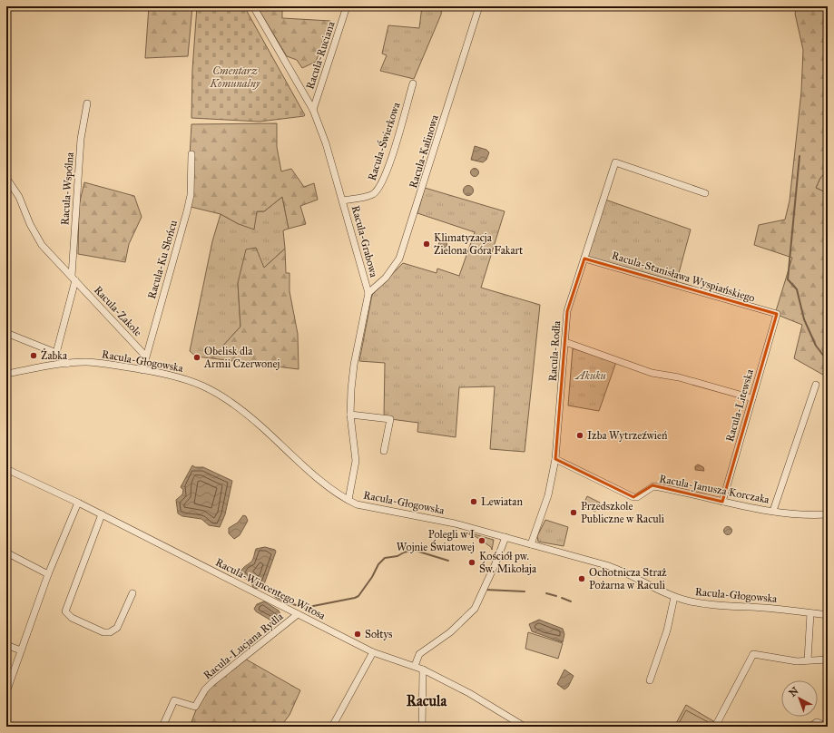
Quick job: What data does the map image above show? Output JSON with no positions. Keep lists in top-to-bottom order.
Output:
{
  "streets": {
    "street": [
      "Racula-Ruciana",
      "Racula-Świerkowa",
      "Racula-Kalinowa",
      "Racula-Wspólna",
      "Racula-Grabowa",
      "Racula-Ku Słońcu",
      "Racula-Stanisława Wyspiańskiego",
      "Racula-Zakole",
      "Racula-Rodła",
      "Racula-Głogowska",
      "Racula-Litewska",
      "Racula-Janusza Korczaka",
      "Racula-Wincentego Witosa",
      "Racula-Lucjana Rydla"
    ]
  },
  "crossings": [
    ["Racula-Ruciana", "Racula-Grabowa"],
    ["Racula-Świerkowa", "Racula-Grabowa"],
    ["Racula-Kalinowa", "Racula-Grabowa"],
    ["Racula-Wspólna", "Racula-Zakole"],
    ["Racula-Grabowa", "Racula-Głogowska"],
    ["Racula-Ku Słońcu", "Racula-Zakole"],
    ["Racula-Ku Słońcu", "Racula-Głogowska"],
    ["Racula-Stanisława Wyspiańskiego", "Racula-Rodła"],
    ["Racula-Stanisława Wyspiańskiego", "Racula-Litewska"],
    ["Racula-Rodła", "Racula-Głogowska"],
    ["Racula-Rodła", "Racula-Janusza Korczaka"],
    ["Racula-Litewska", "Racula-Janusza Korczaka"],
    ["Racula-Wincentego Witosa", "Racula-Lucjana Rydla"]
  ],
  "districts": ["Racula"],
  "parks": ["Cmentarz Komunalny", "Akuku"],
  "places": [
    "Klimatyzacja Zielona Góra Fakart",
    "Żabka",
    "Obelisk dla Armii Czerwonej",
    "Izba Wytrzeźwień",
    "Lewiatan",
    "Przedszkole Publiczne w Raculi",
    "Polegli w I Wojnie Światowej",
    "Kościół pw. Św. Mikołaja",
    "Ochotnicza Straż Pożarna w Raculi",
    "Sołtys"
  ],
  "north": "top left"
}
